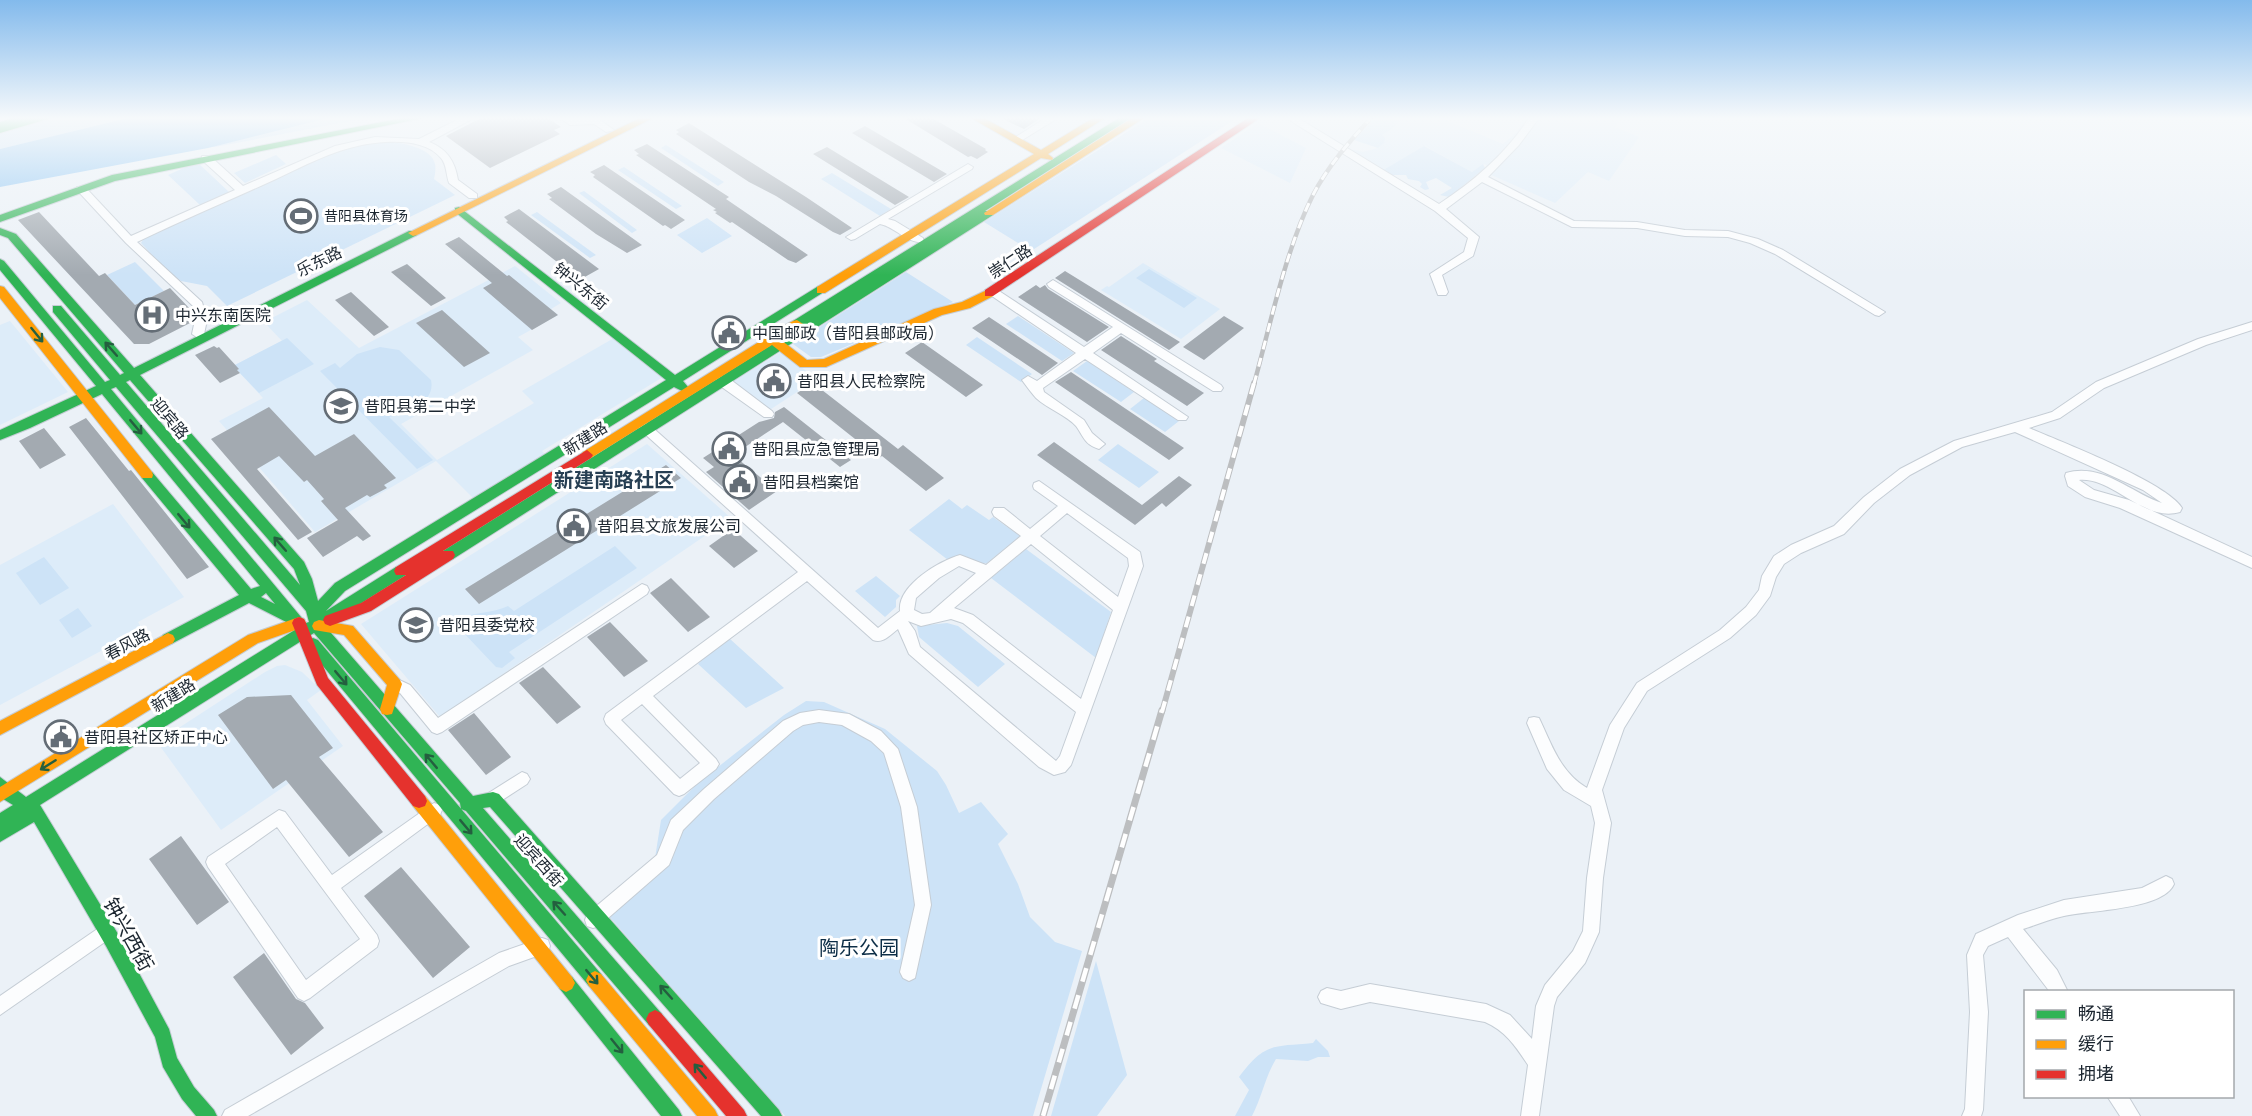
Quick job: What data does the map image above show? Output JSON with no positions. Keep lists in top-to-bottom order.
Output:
{
  "streets": {
    "main road": [
      "乐东路",
      "崇仁路",
      "钟兴东街",
      "迎宾路",
      "新建路",
      "春风路",
      "迎宾西街",
      "钟兴西街"
    ]
  },
  "crossings": [
    ["乐东路", "钟兴东街"],
    ["乐东路", "迎宾路"],
    ["崇仁路", "新建路"],
    ["钟兴东街", "新建路"],
    ["迎宾路", "新建路"],
    ["迎宾路", "春风路"],
    ["迎宾路", "迎宾西街"],
    ["新建路", "迎宾西街"],
    ["新建路", "钟兴西街"]
  ],
  "districts": ["新建南路社区"],
  "parks": ["陶乐公园"],
  "places": {
    "sports": ["昔阳县体育场"],
    "hospital": ["中兴东南医院"],
    "public building": [
      "中国邮政（昔阳县邮政局）",
      "昔阳县人民检察院",
      "昔阳县应急管理局",
      "昔阳县档案馆",
      "昔阳县文旅发展公司",
      "昔阳县社区矫正中心"
    ],
    "school or university": ["昔阳县第二中学", "昔阳县委党校"]
  },
  "legend": ["畅通", "缓行", "拥堵"]
}
